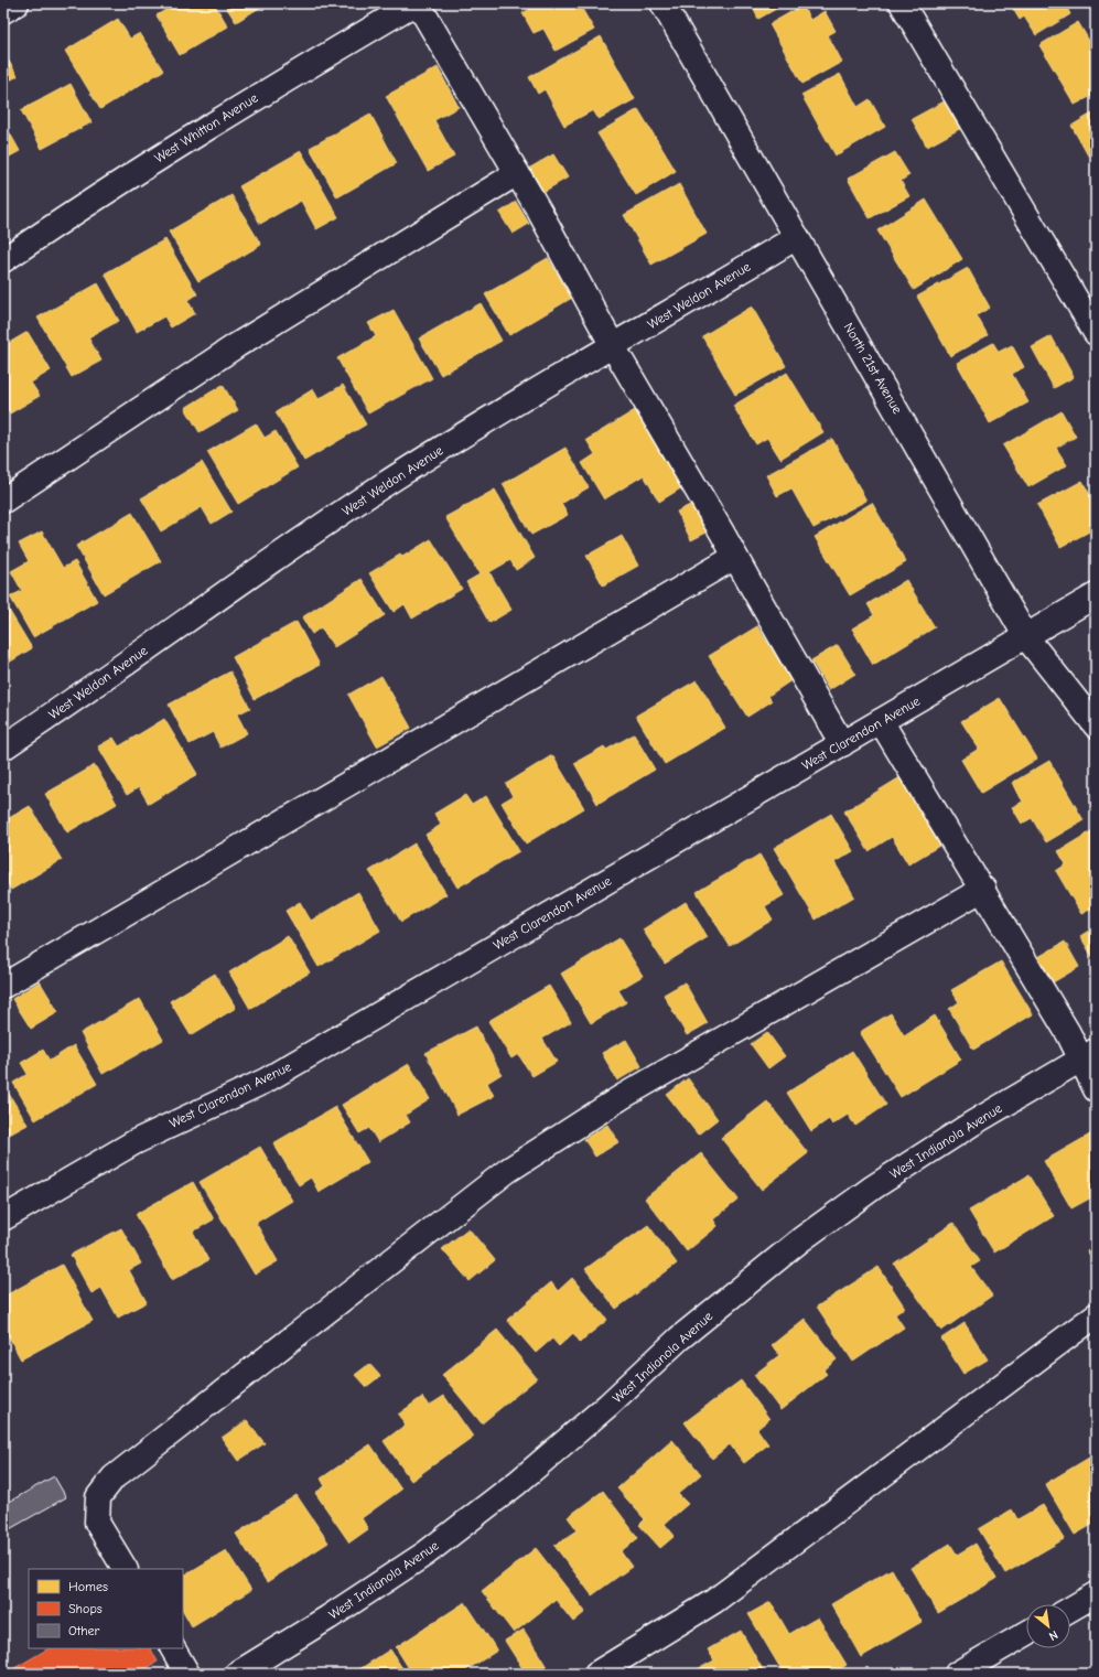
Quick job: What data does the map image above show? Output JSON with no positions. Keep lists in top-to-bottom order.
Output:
{
  "streets": {
    "street": [
      "West Whitton Avenue",
      "West Weldon Avenue",
      "North 21st Avenue",
      "West Clarendon Avenue",
      "West Indianola Avenue"
    ]
  },
  "crossings": [
    ["West Weldon Avenue", "North 21st Avenue"],
    ["North 21st Avenue", "West Clarendon Avenue"]
  ],
  "legend": ["Homes", "Shops", "Other"],
  "north": "bottom right"
}
